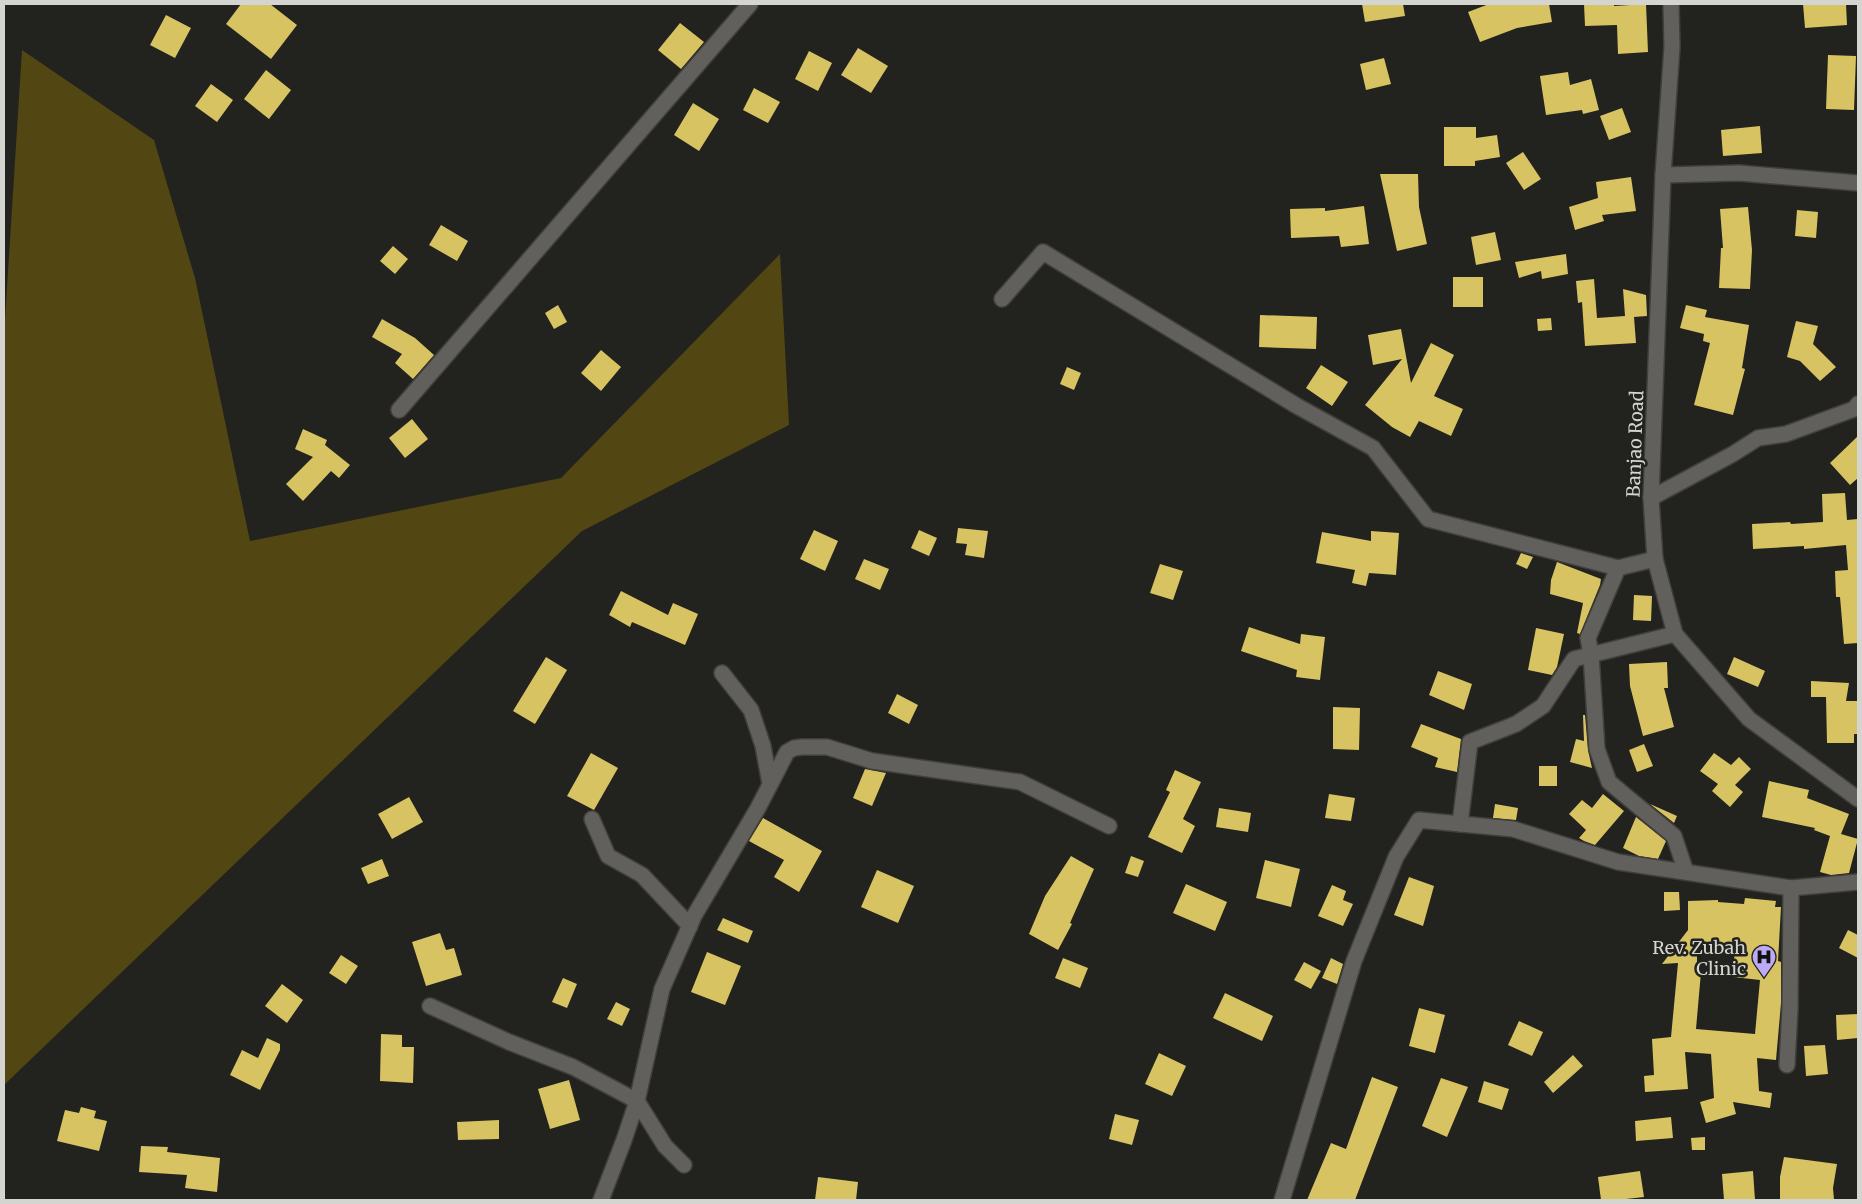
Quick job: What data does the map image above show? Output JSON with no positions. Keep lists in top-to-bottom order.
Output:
{
  "streets": {
    "street": ["Banjao Road"]
  },
  "places": {
    "hospital": ["Rev. Zubah Clinic"]
  }
}
